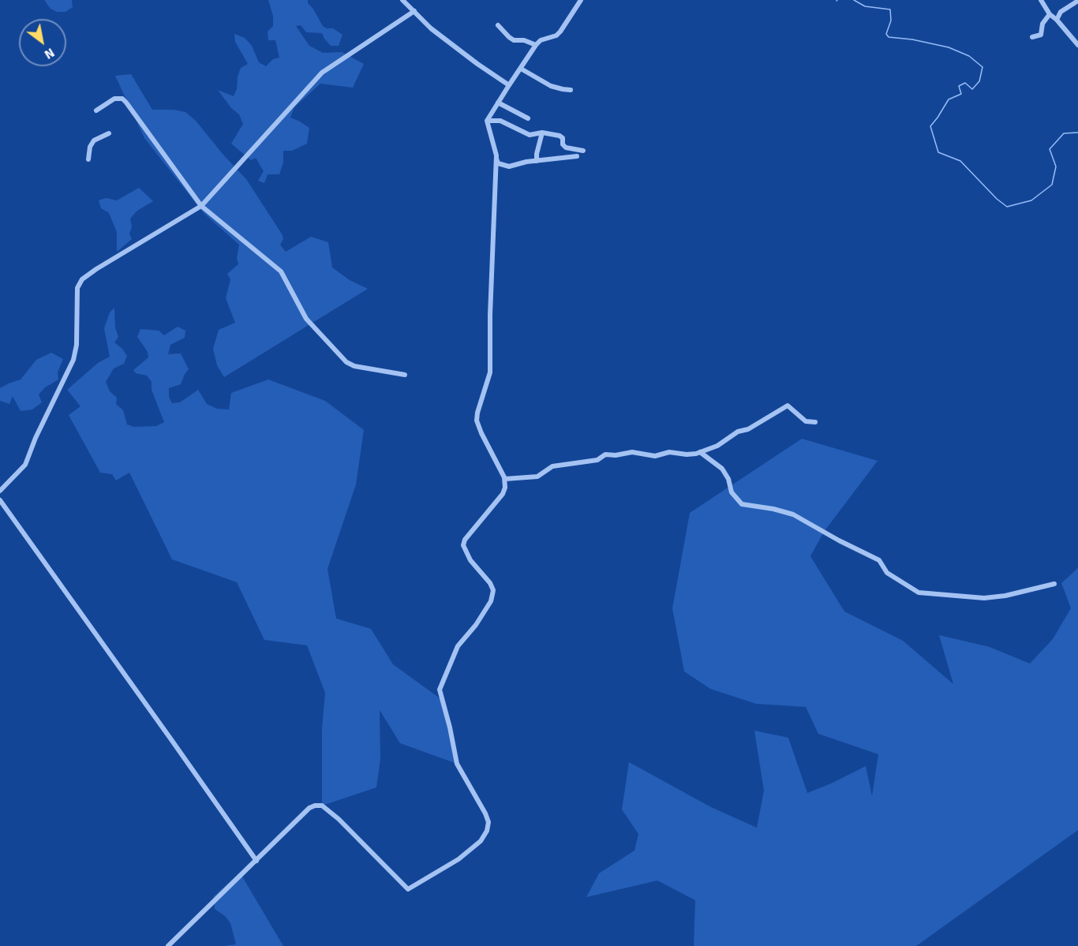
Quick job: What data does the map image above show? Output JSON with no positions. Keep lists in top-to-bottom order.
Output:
{
  "north": "bottom right"
}
